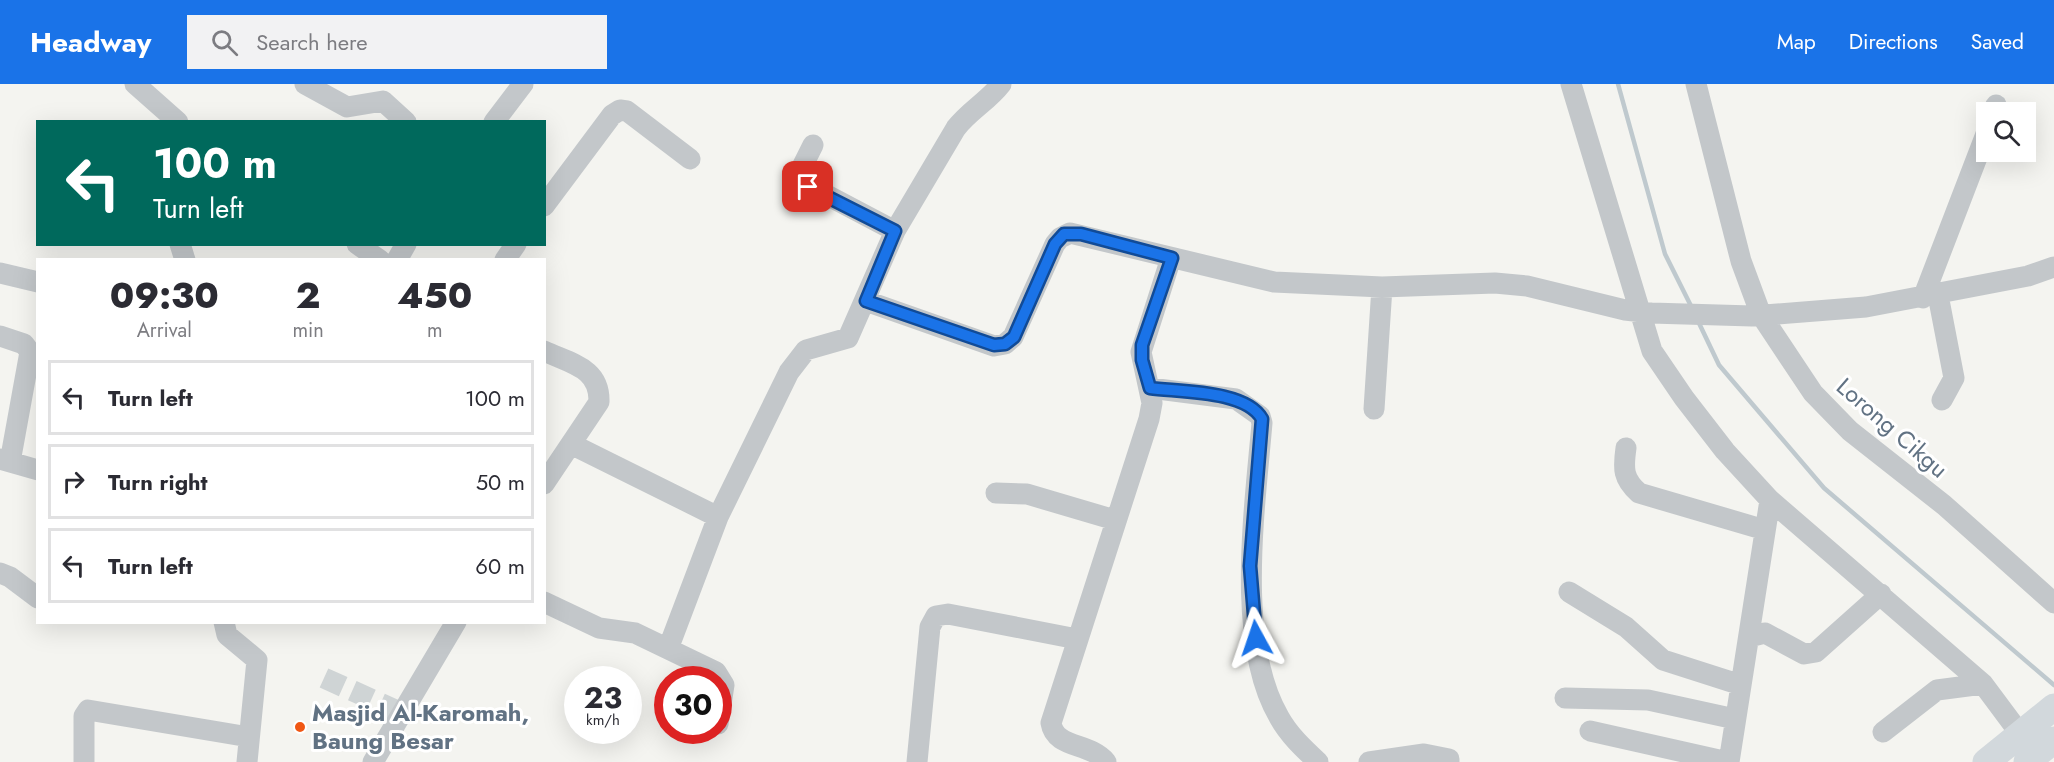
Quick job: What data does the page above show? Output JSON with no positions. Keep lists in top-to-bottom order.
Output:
{
  "streets": {
    "street": ["Lorong Cikgu"]
  },
  "places": ["Masjid Al-Karomah, Baung Besar"],
  "page": {
    "header": "Headway",
    "search": "Search here",
    "nav": ["Map", "Directions", "Saved"],
    "turn": ["100 m", "Turn left"],
    "eta": [
      "09:30",
      "Arrival",
      "2",
      "min",
      "450",
      "m"
    ],
    "list": [
      {
        "name": "Turn left",
        "value": "100 m"
      },
      {
        "name": "Turn right",
        "value": "50 m"
      },
      {
        "name": "Turn left",
        "value": "60 m"
      }
    ],
    "speed": "23 km/h",
    "limit": "30"
  }
}
